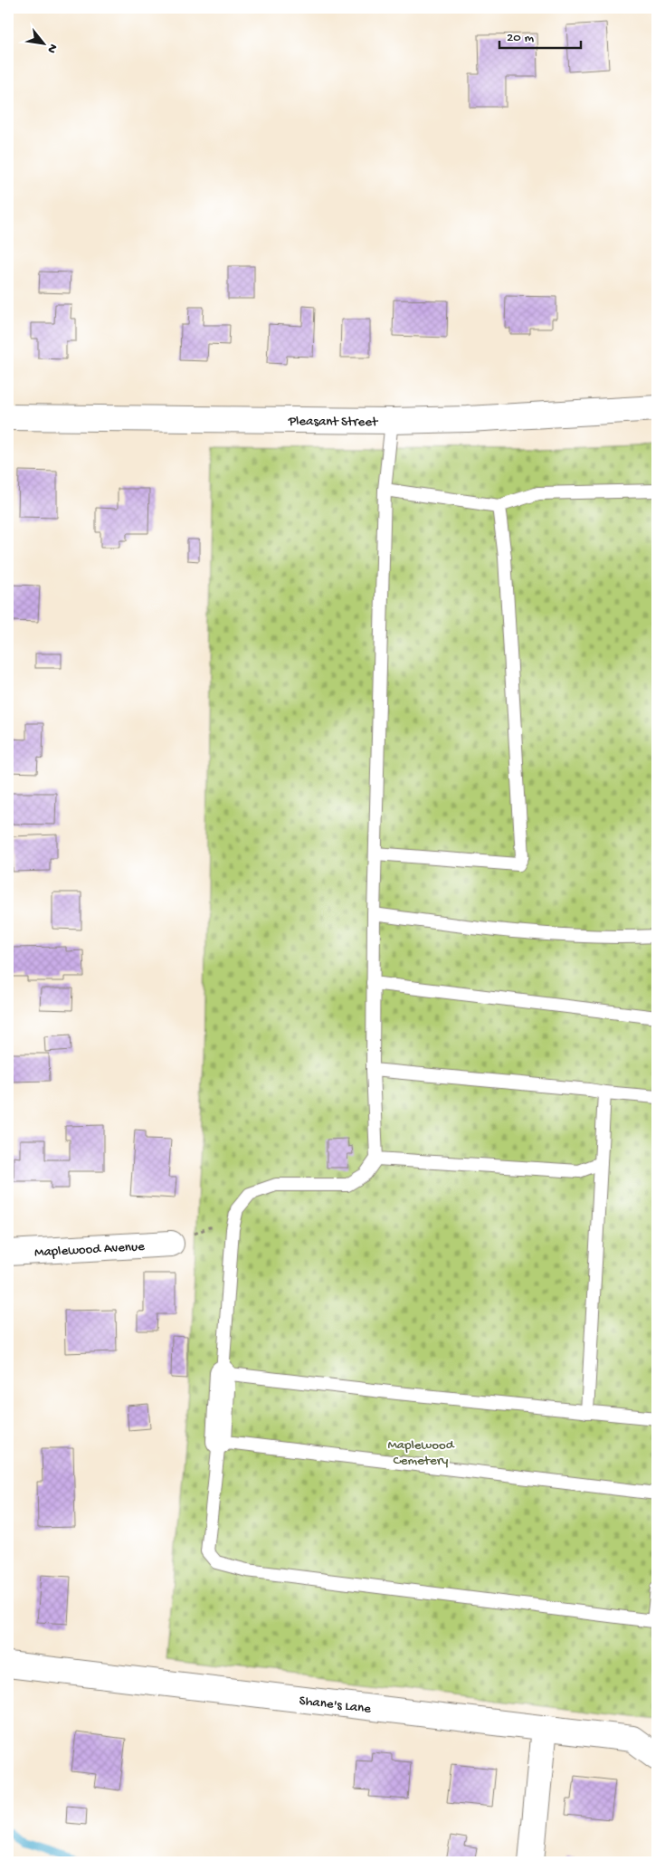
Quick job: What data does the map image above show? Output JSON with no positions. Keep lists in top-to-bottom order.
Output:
{
  "streets": {
    "street": ["Pleasant Street", "Maplewood Avenue", "Shane's Lane"]
  },
  "parks": ["Maplewood Cemetery"],
  "scale_bar": "20 m",
  "north": "bottom right"
}
